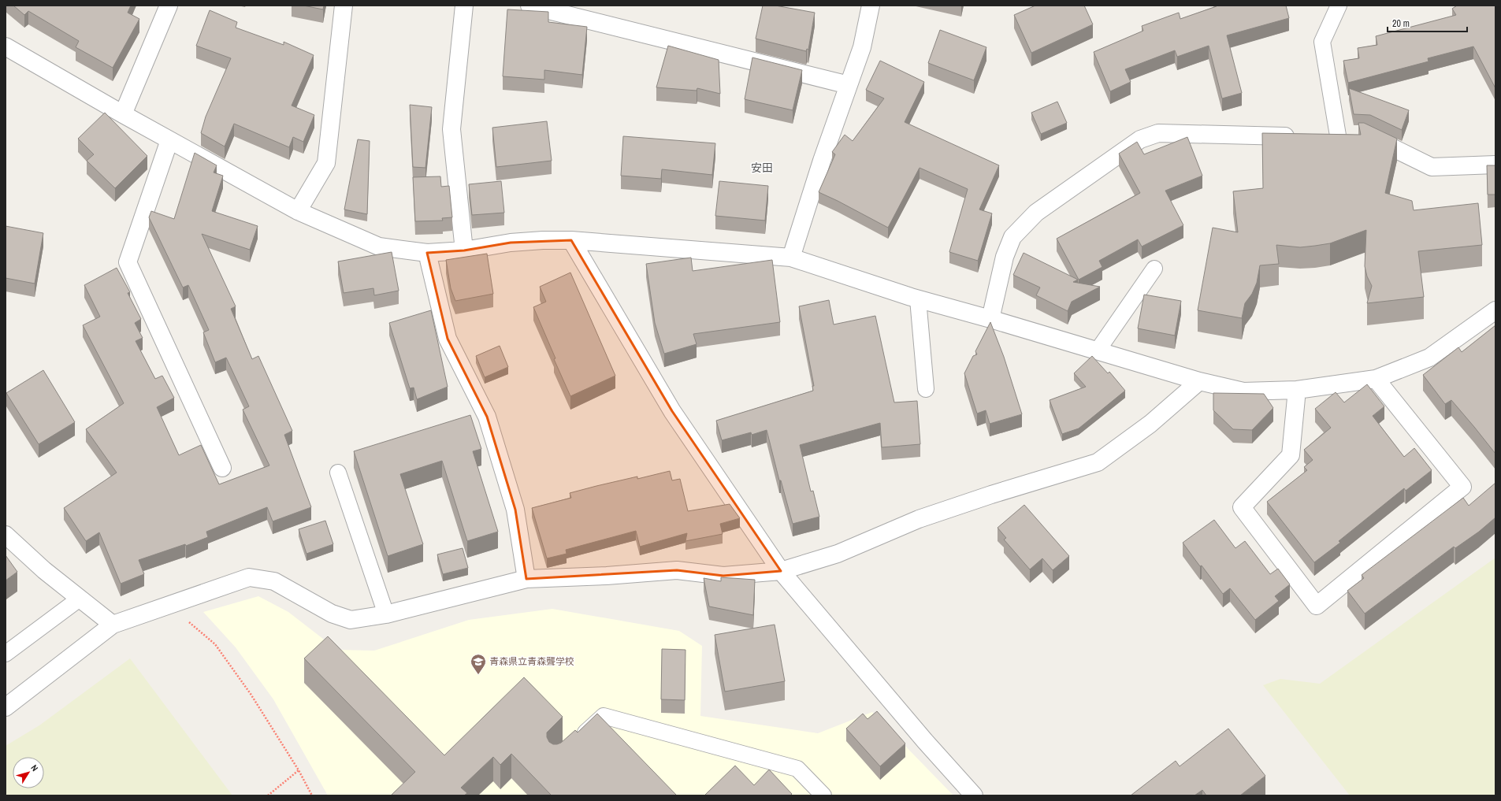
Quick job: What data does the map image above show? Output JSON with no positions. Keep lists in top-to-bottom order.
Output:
{
  "districts": ["安田"],
  "places": {
    "school or university": ["青森県立青森聾学校"]
  },
  "scale_bar": "20 m",
  "north": "top right"
}
